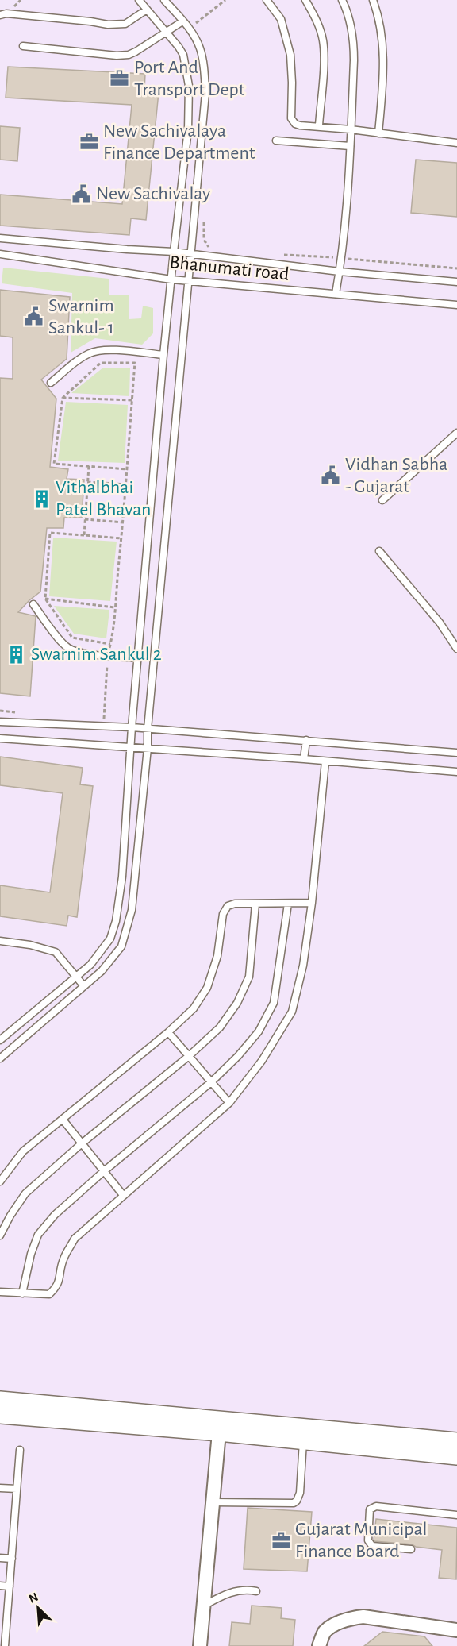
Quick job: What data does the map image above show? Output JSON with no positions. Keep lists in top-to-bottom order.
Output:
{
  "streets": {
    "lane": ["Bhanumati road"]
  },
  "places": {
    "office": ["Port And Transport Dept", "New Sachivalaya Finance Department", "Gujarat Municipal Finance Board"],
    "public building": ["New Sachivalay", "Swarnim Sankul- 1", "Vidhan Sabha - Gujarat"],
    "building": ["Vithalbhai Patel Bhavan", "Swarnim Sankul 2"]
  },
  "north": "top left"
}
